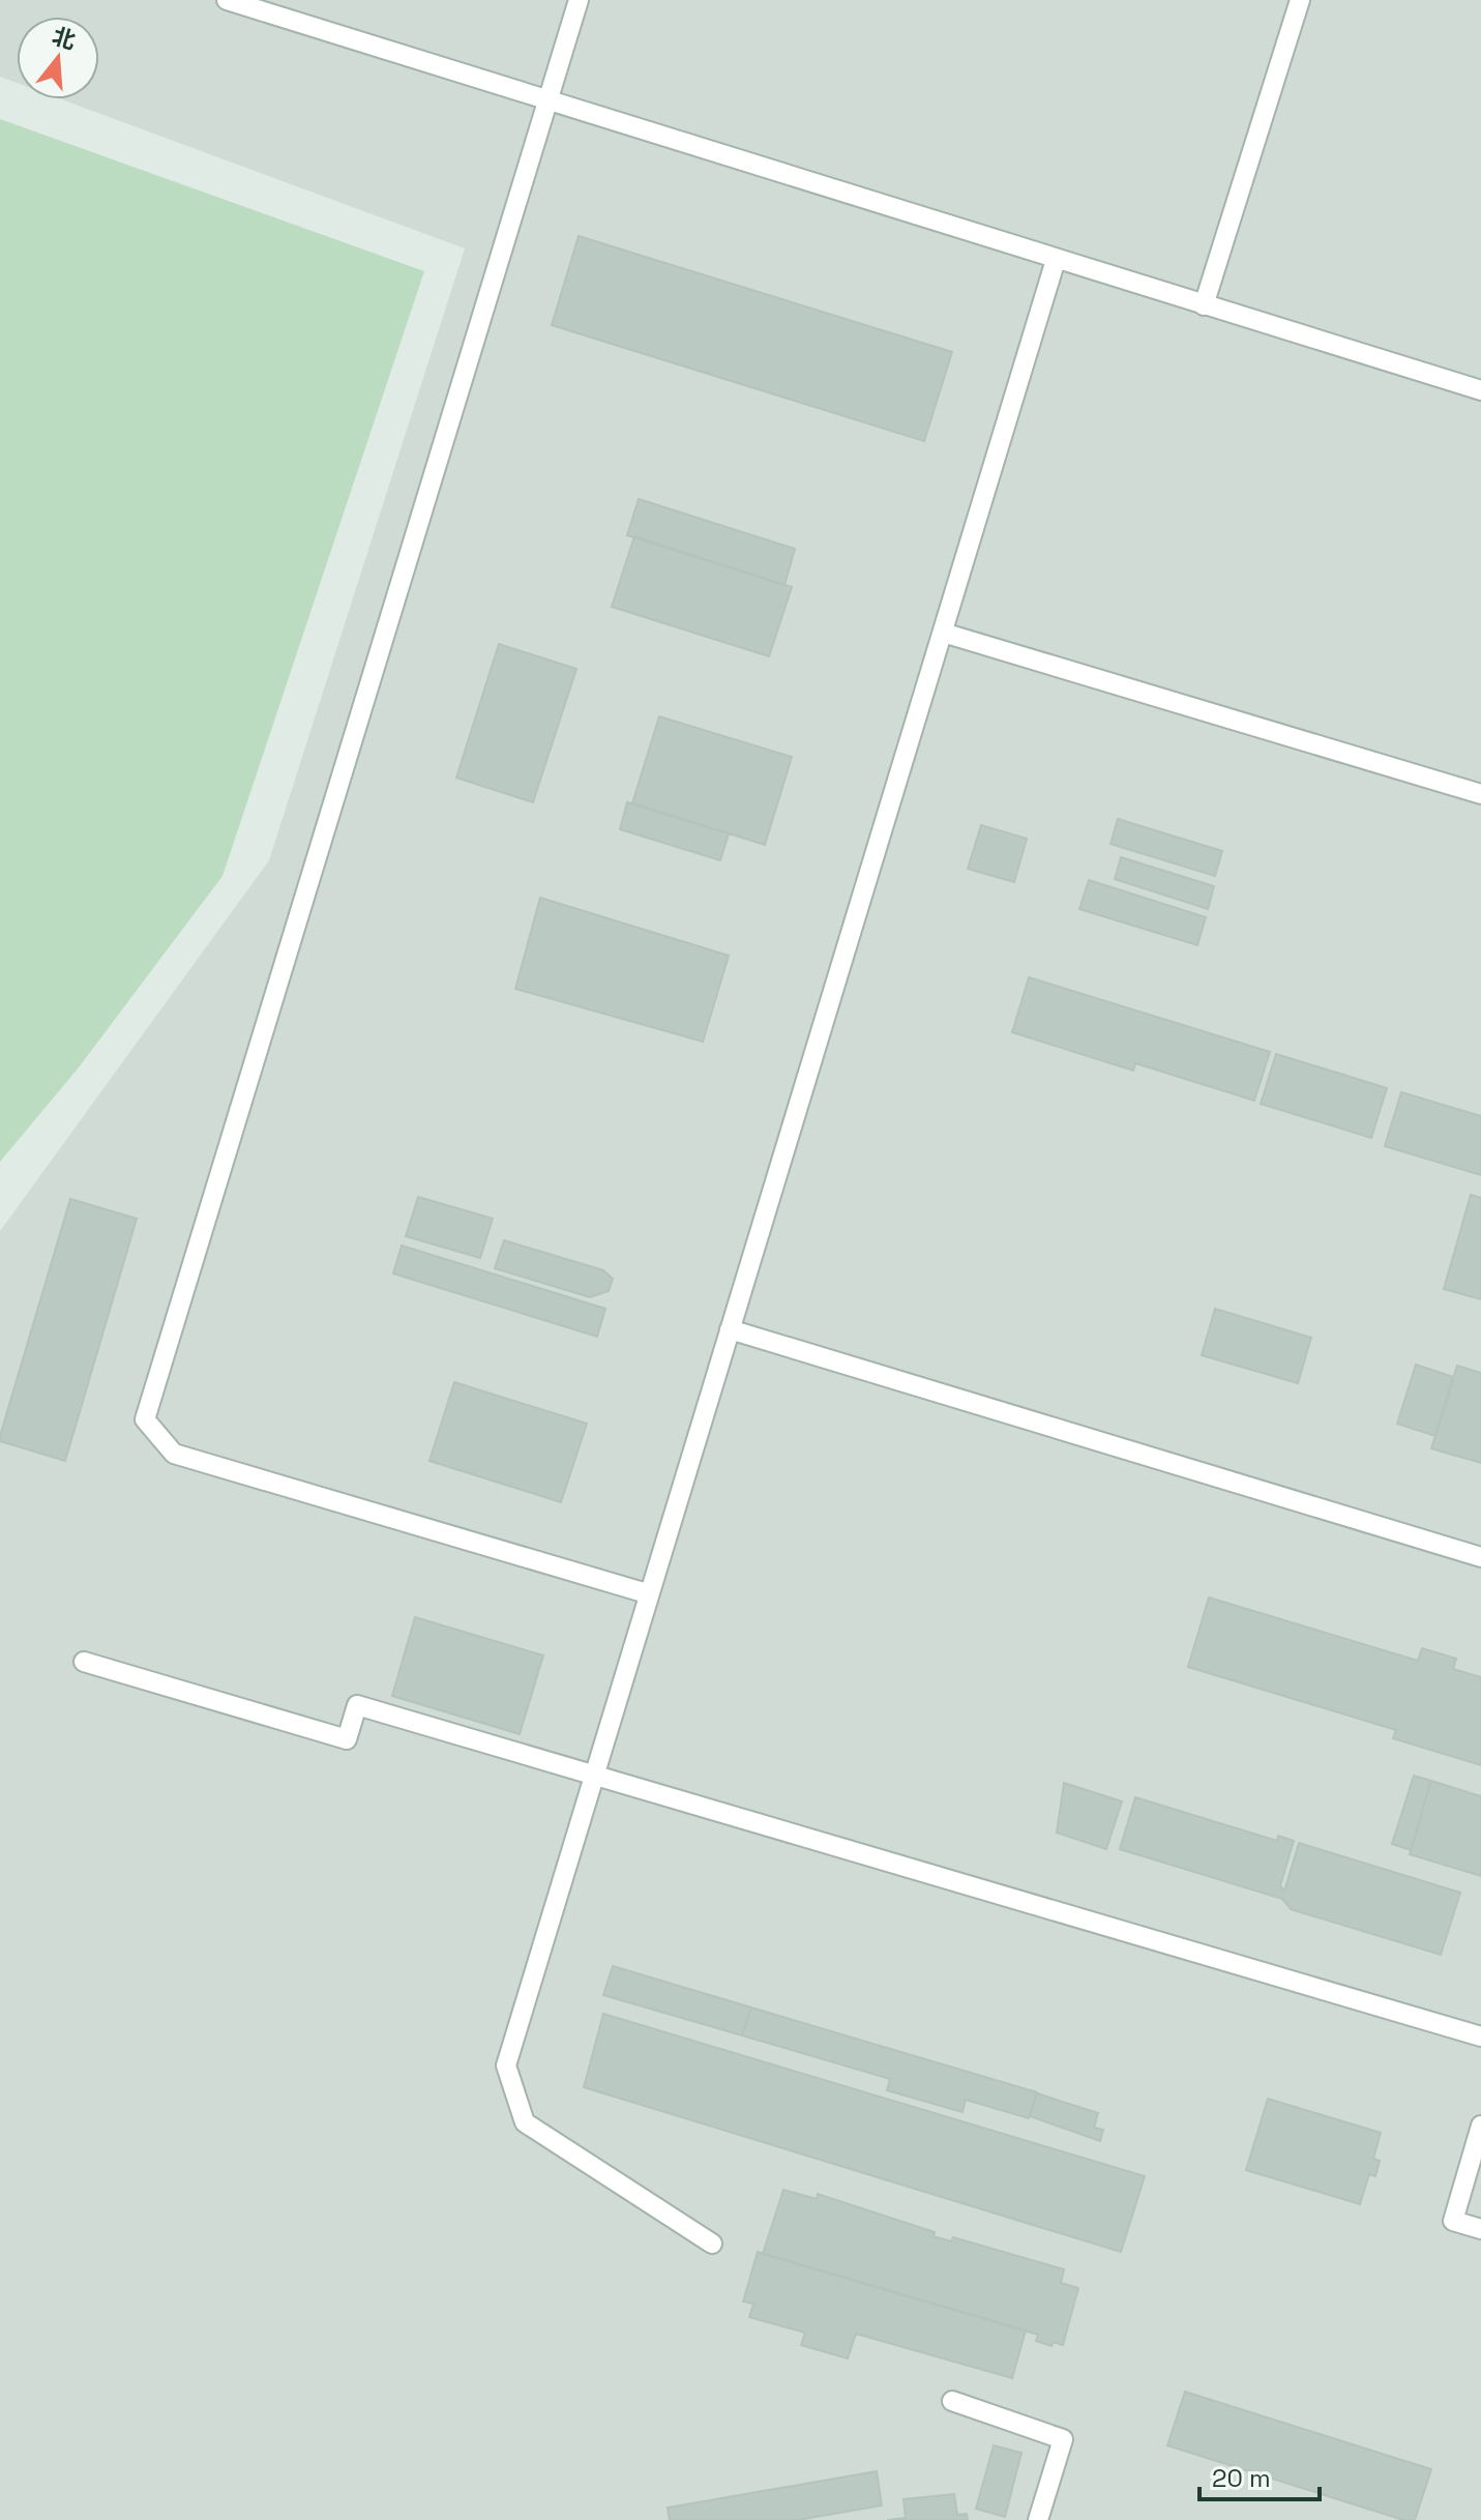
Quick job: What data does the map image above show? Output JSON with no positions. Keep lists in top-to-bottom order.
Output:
{
  "scale_bar": "20 m",
  "north": "top"
}
